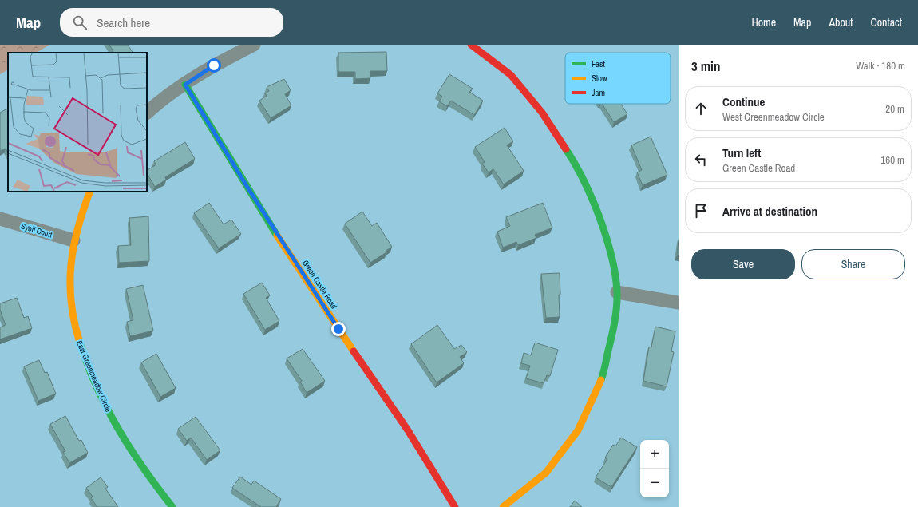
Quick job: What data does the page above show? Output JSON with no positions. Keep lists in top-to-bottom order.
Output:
{
  "streets": {
    "street": ["Sybil Court", "Green Castle Road", "East Greenmeadow Circle"]
  },
  "crossings": [
    ["Sybil Court", "East Greenmeadow Circle"]
  ],
  "legend": ["Fast", "Slow", "Jam"],
  "page": {
    "header": "Map",
    "search": "Search here",
    "nav": [
      "Home",
      "Map",
      "About",
      "Contact"
    ],
    "heading": ["3 min", "Walk · 180 m"],
    "list": [
      ["Continue", "West Greenmeadow Circle", "20 m"],
      ["Turn left", "Green Castle Road", "160 m"],
      "Arrive at destination"
    ],
    "buttons": ["Save", "Share"],
    "map_buttons": ["+", "−"]
  }
}
